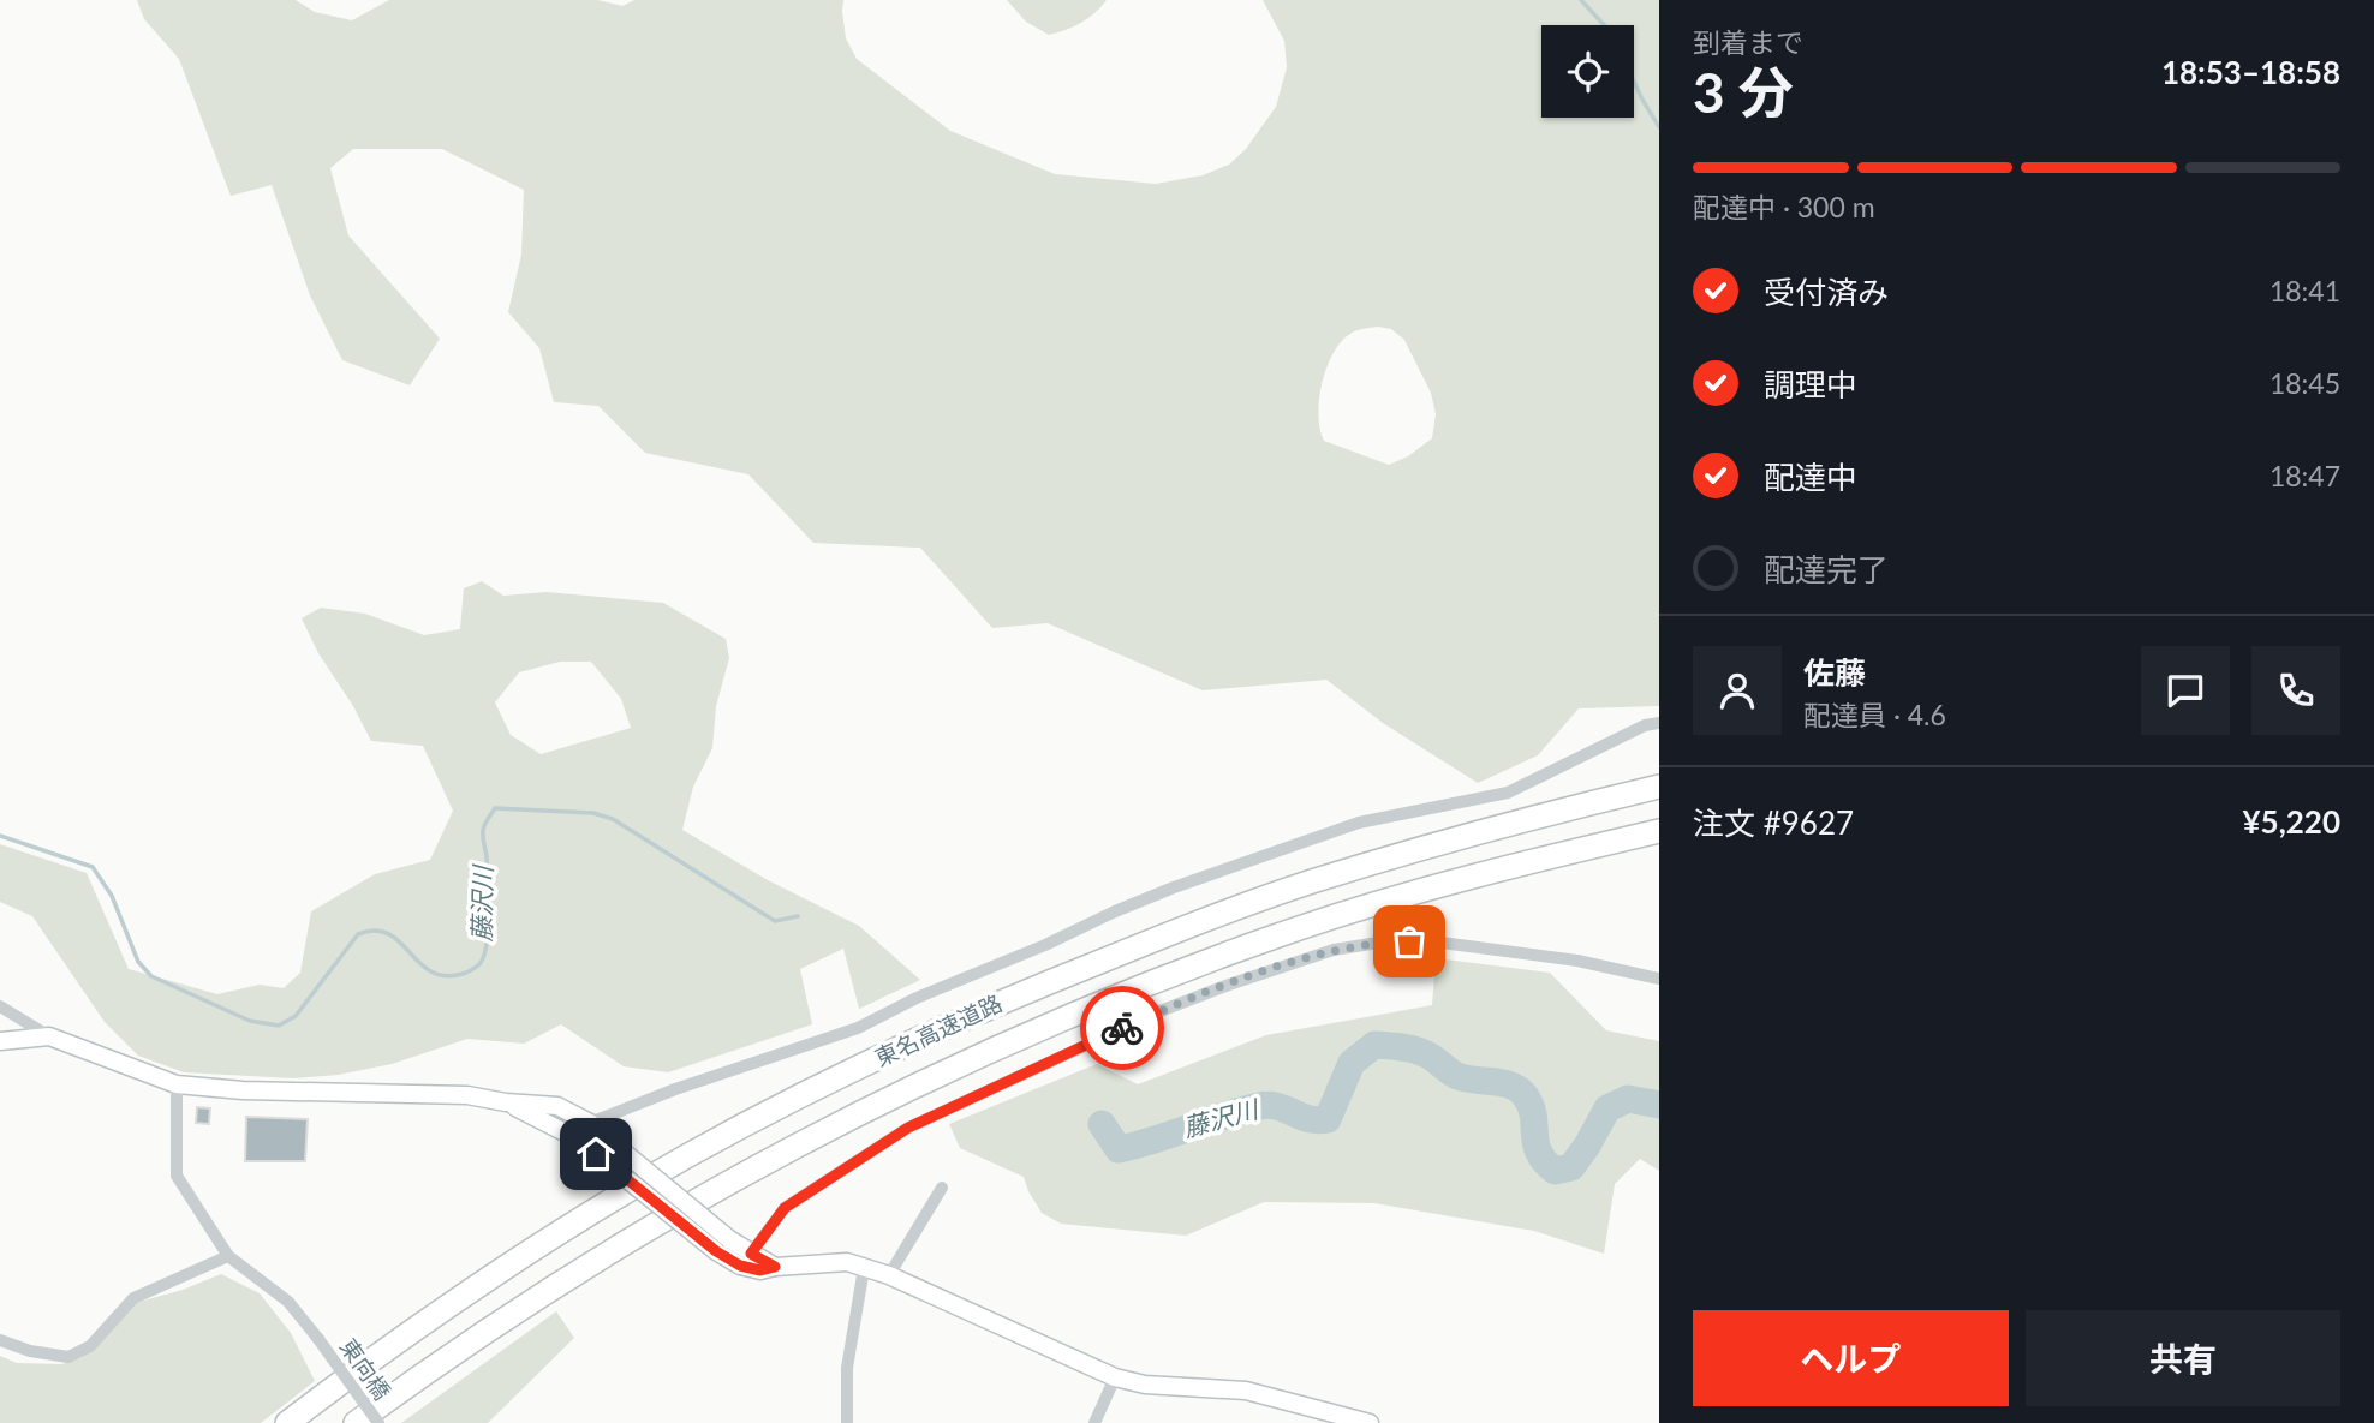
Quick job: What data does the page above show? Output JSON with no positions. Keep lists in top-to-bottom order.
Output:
{
  "streets": {
    "highway": ["東名高速道路"],
    "street": ["東向橋"]
  },
  "water": ["藤沢川"],
  "page": {
    "heading": ["3 分", "到着まで", "18:53–18:58"],
    "panel": [
      "佐藤",
      "配達員 · 4.6",
      "注文 #9627",
      "¥5,220"
    ],
    "bar": "配達中 · 300 m",
    "list": [
      ["受付済み", "18:41"],
      ["調理中", "18:45"],
      ["配達中", "18:47"],
      "配達完了"
    ],
    "buttons": ["ヘルプ", "共有"]
  }
}
